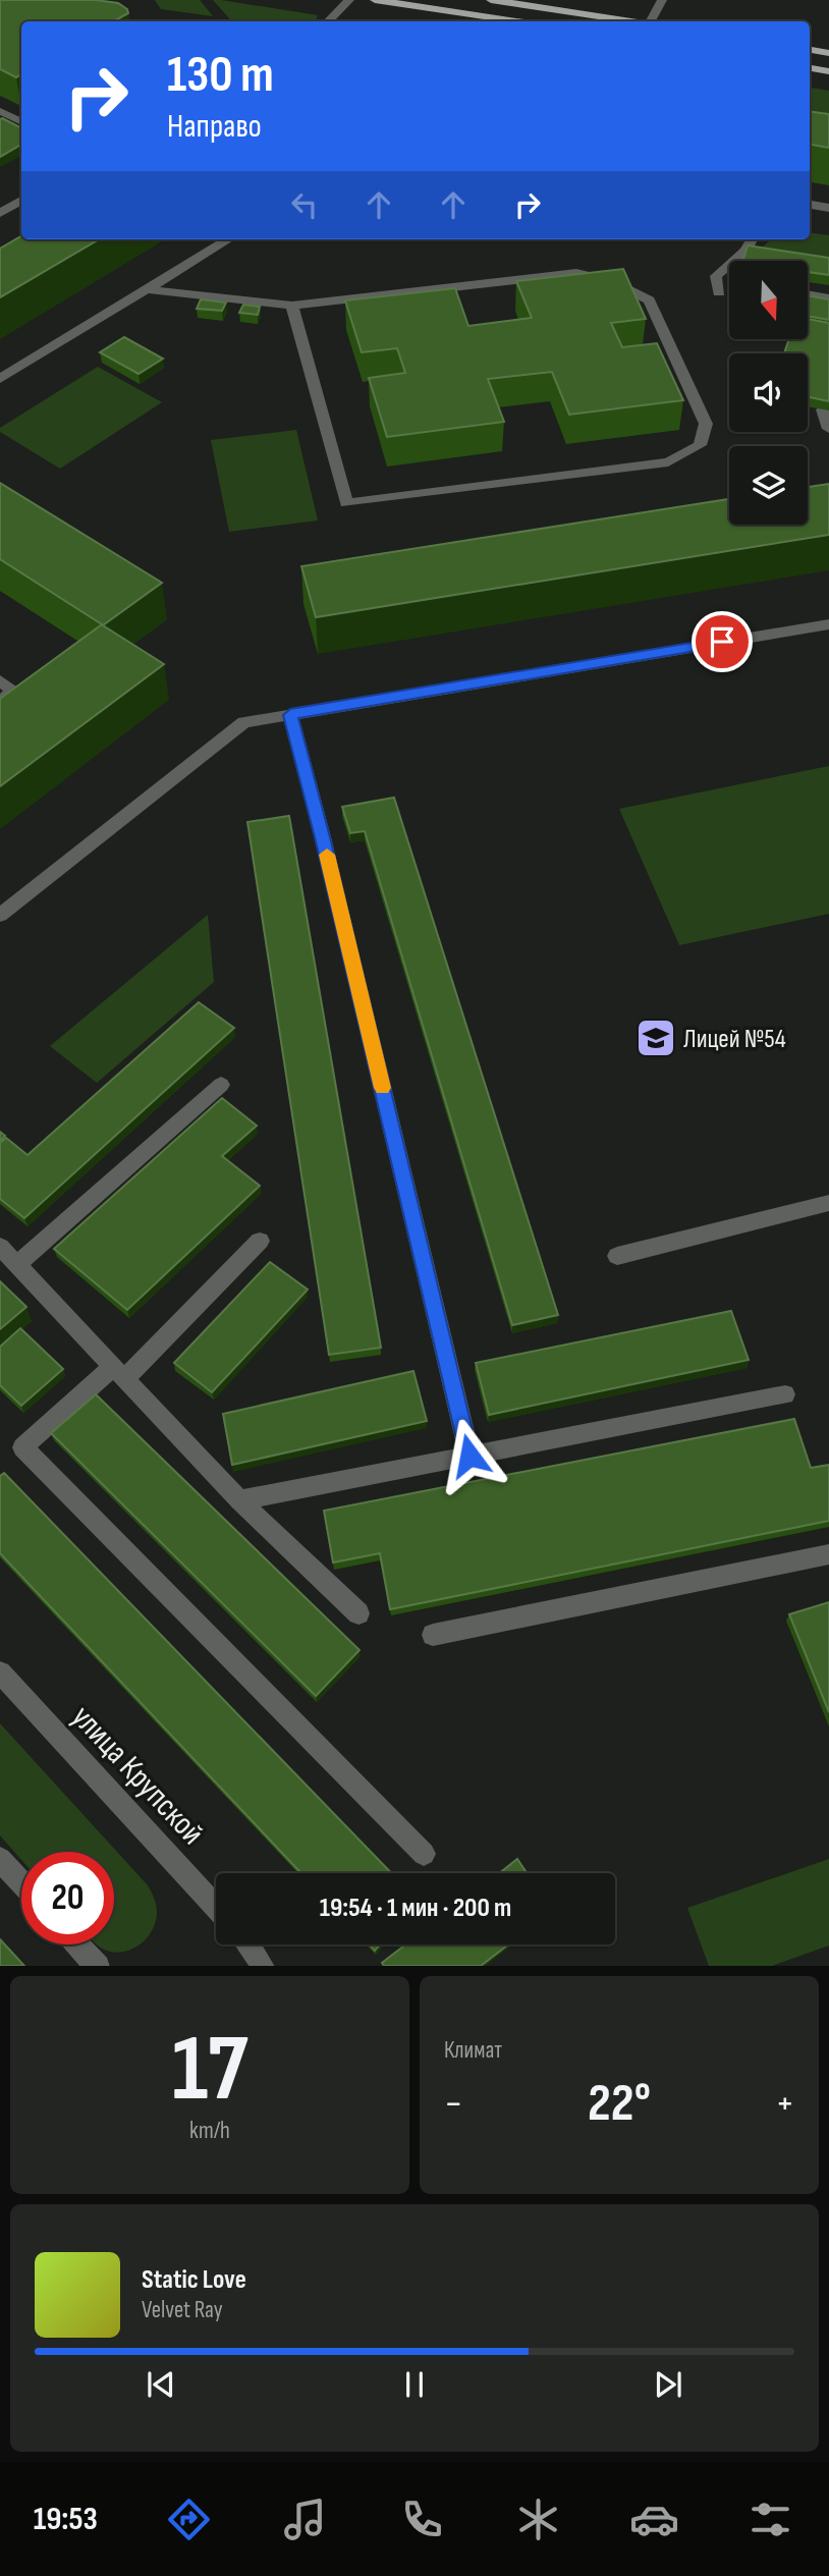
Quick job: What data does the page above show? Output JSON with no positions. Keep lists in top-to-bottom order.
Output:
{
  "streets": {
    "street": ["улица Крупской"]
  },
  "places": {
    "school or university": ["Лицей №54"]
  },
  "north": "bottom",
  "page": {
    "turn": ["130 m", "Направо"],
    "limit": "20",
    "trip": "19:54 · 1 мин · 200 m",
    "tile": [
      ["17", "km/h"],
      "Климат"
    ],
    "heat": ["−", "22°", "+"],
    "song": ["Static Love", "Velvet Ray"],
    "tabs": "19:53"
  }
}
